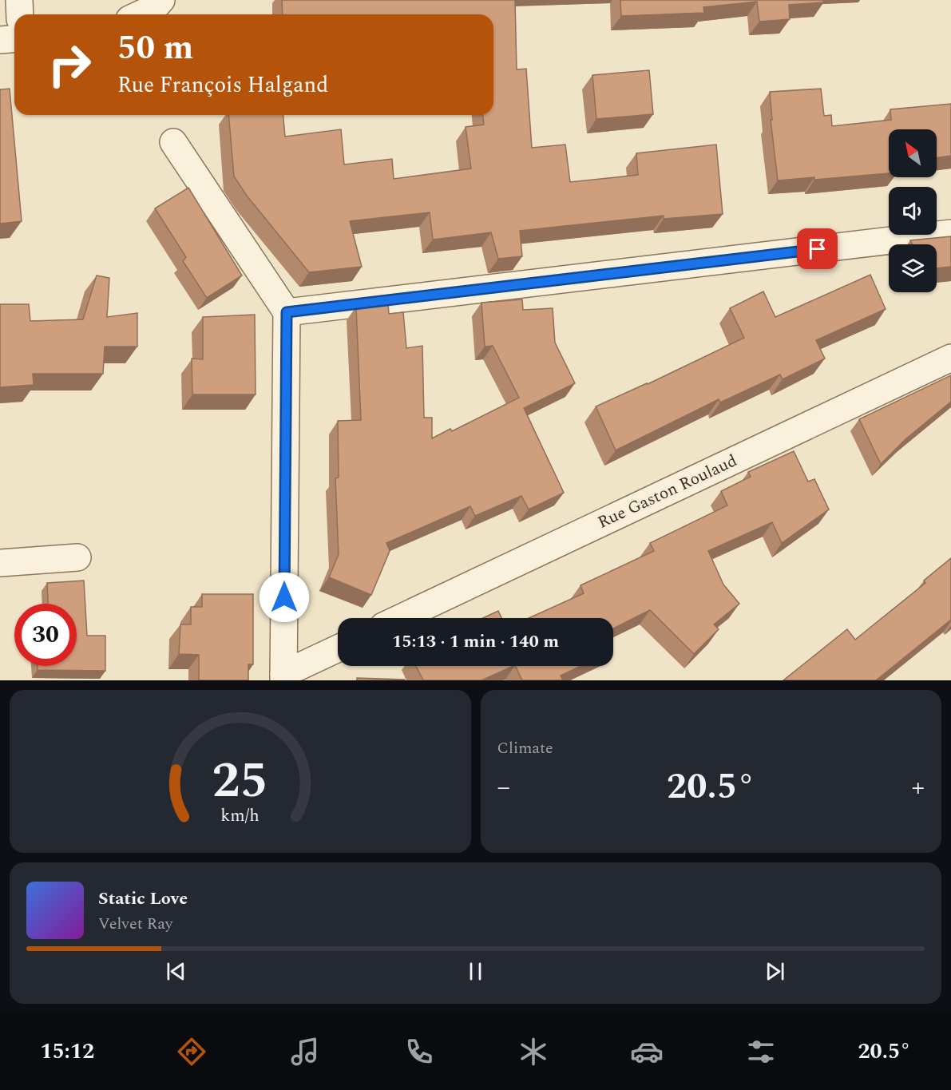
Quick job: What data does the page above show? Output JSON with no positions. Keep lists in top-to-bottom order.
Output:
{
  "streets": {
    "street": ["Rue Gaston Roulaud"]
  },
  "north": "top left",
  "page": {
    "turn": ["50 m", "Rue François Halgand"],
    "limit": "30",
    "trip": "15:13 · 1 min · 140 m",
    "tile": "Climate",
    "heat": ["−", "20.5°", "+"],
    "song": ["Static Love", "Velvet Ray"],
    "tabs": ["15:12", "20.5°"],
    "gauge": ["25", "km/h"]
  }
}
